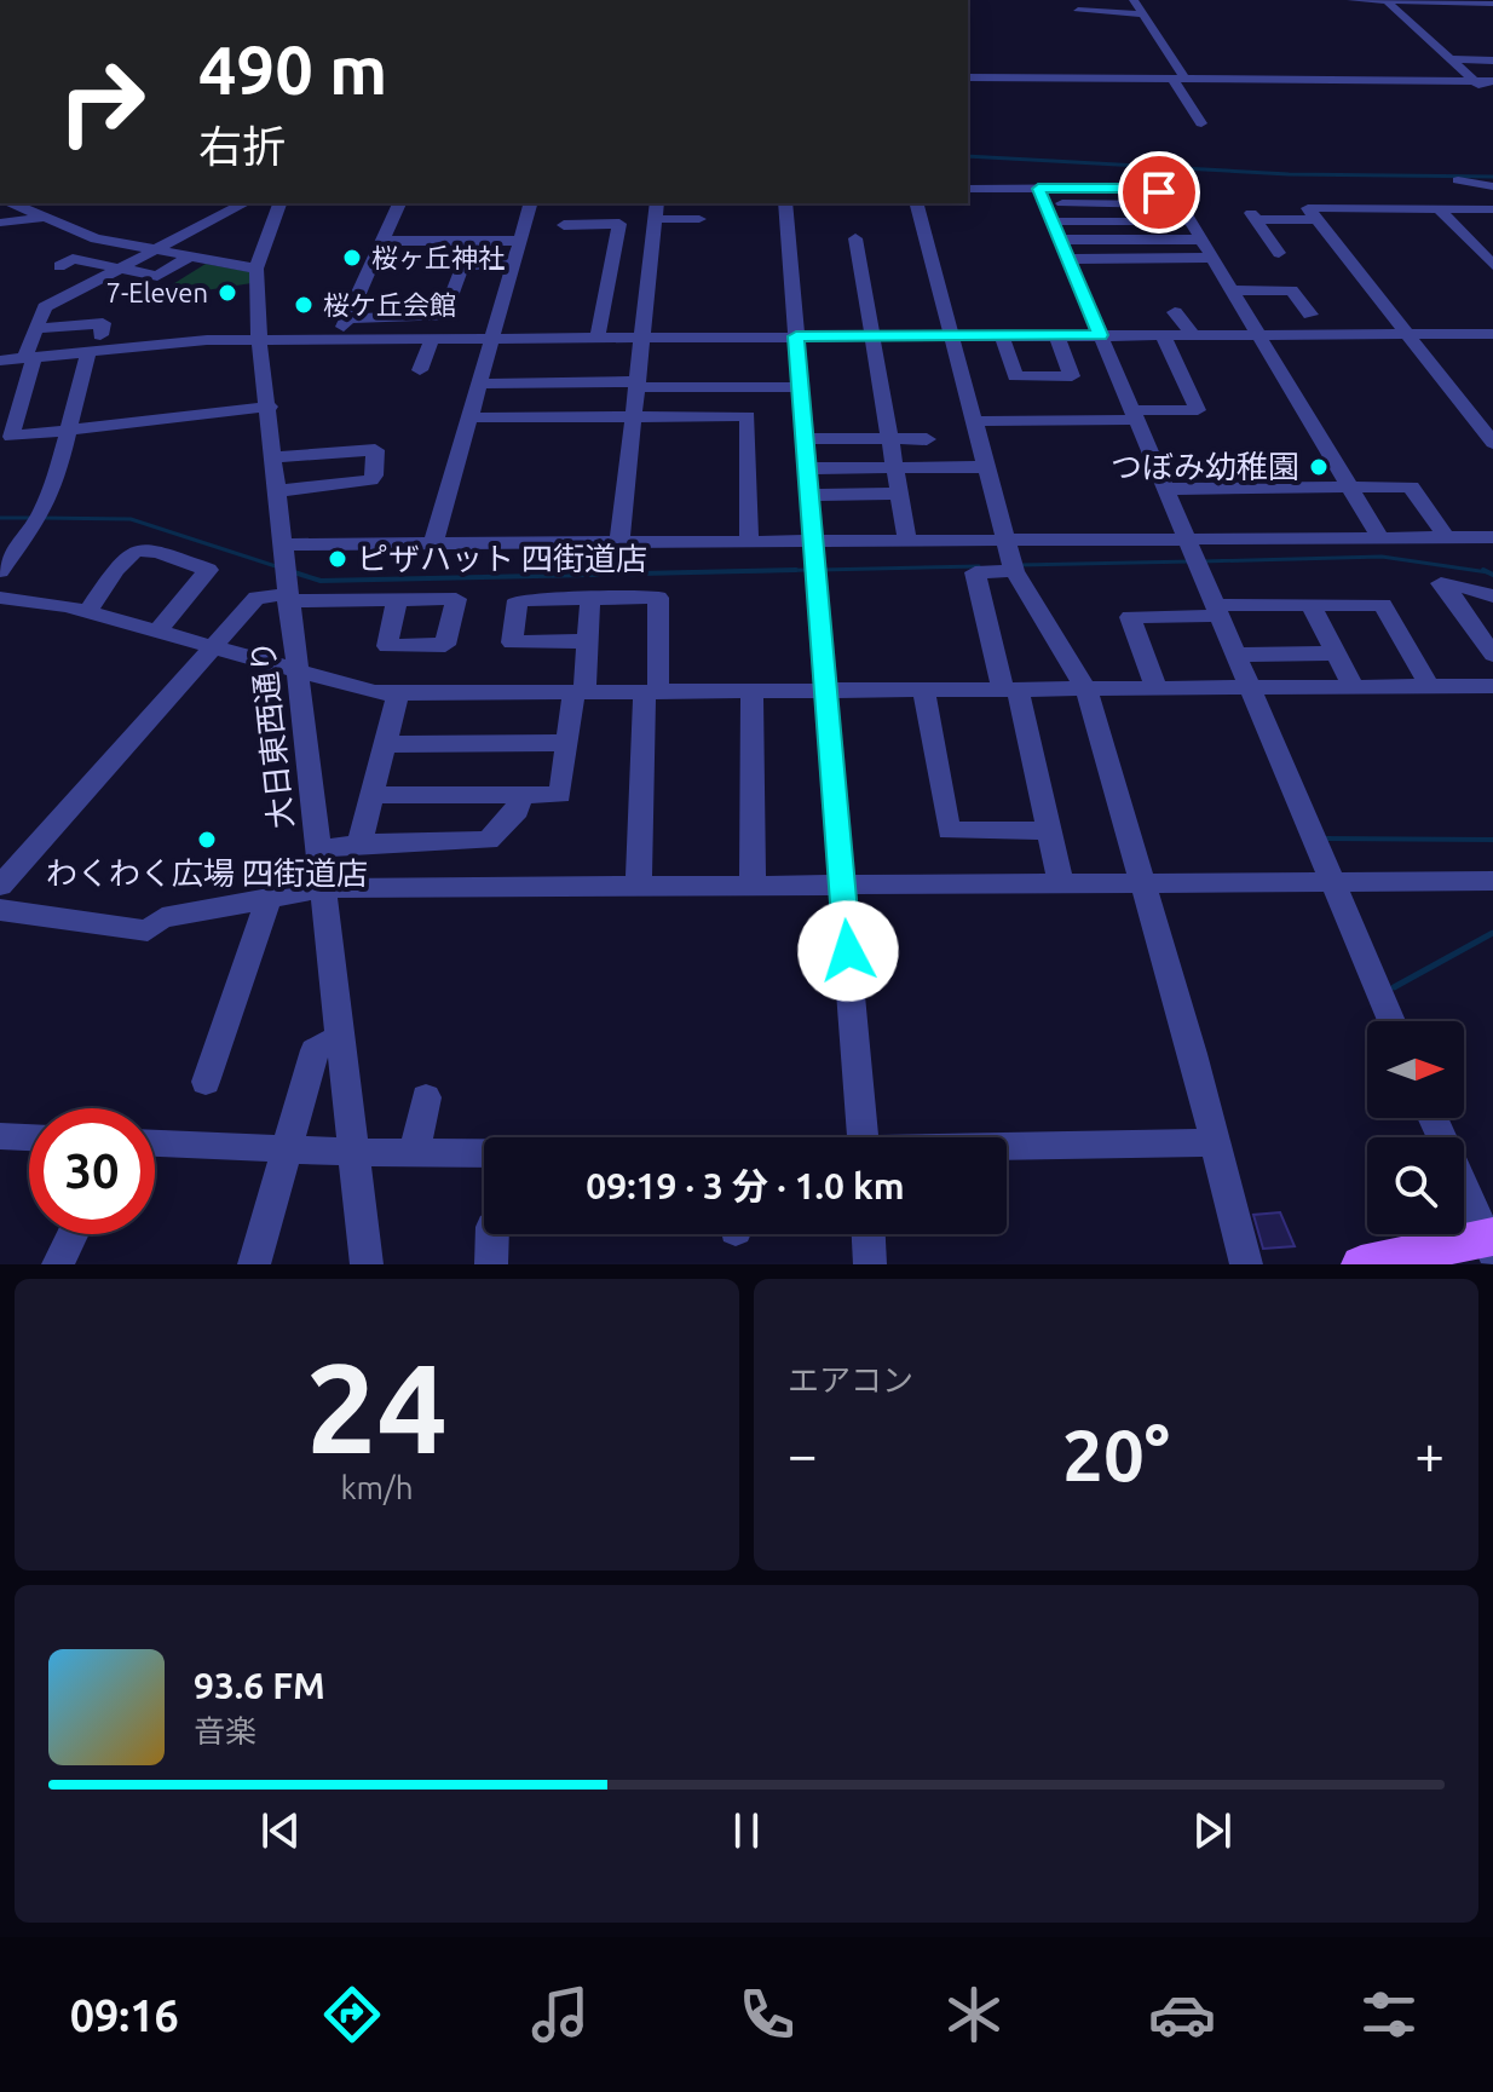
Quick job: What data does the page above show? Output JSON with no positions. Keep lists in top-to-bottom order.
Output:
{
  "streets": {
    "street": ["大日東西通り"]
  },
  "places": [
    "桜ヶ丘神社",
    "7-Eleven",
    "桜ケ丘会館",
    "つぼみ幼稚園",
    "ピザハット 四街道店",
    "わくわく広場 四街道店"
  ],
  "north": "right",
  "page": {
    "turn": ["490 m", "右折"],
    "limit": "30",
    "trip": "09:19 · 3 分 · 1.0 km",
    "tile": [
      ["24", "km/h"],
      "エアコン"
    ],
    "heat": ["−", "20°", "+"],
    "song": ["93.6 FM", "音楽"],
    "tabs": "09:16"
  }
}
